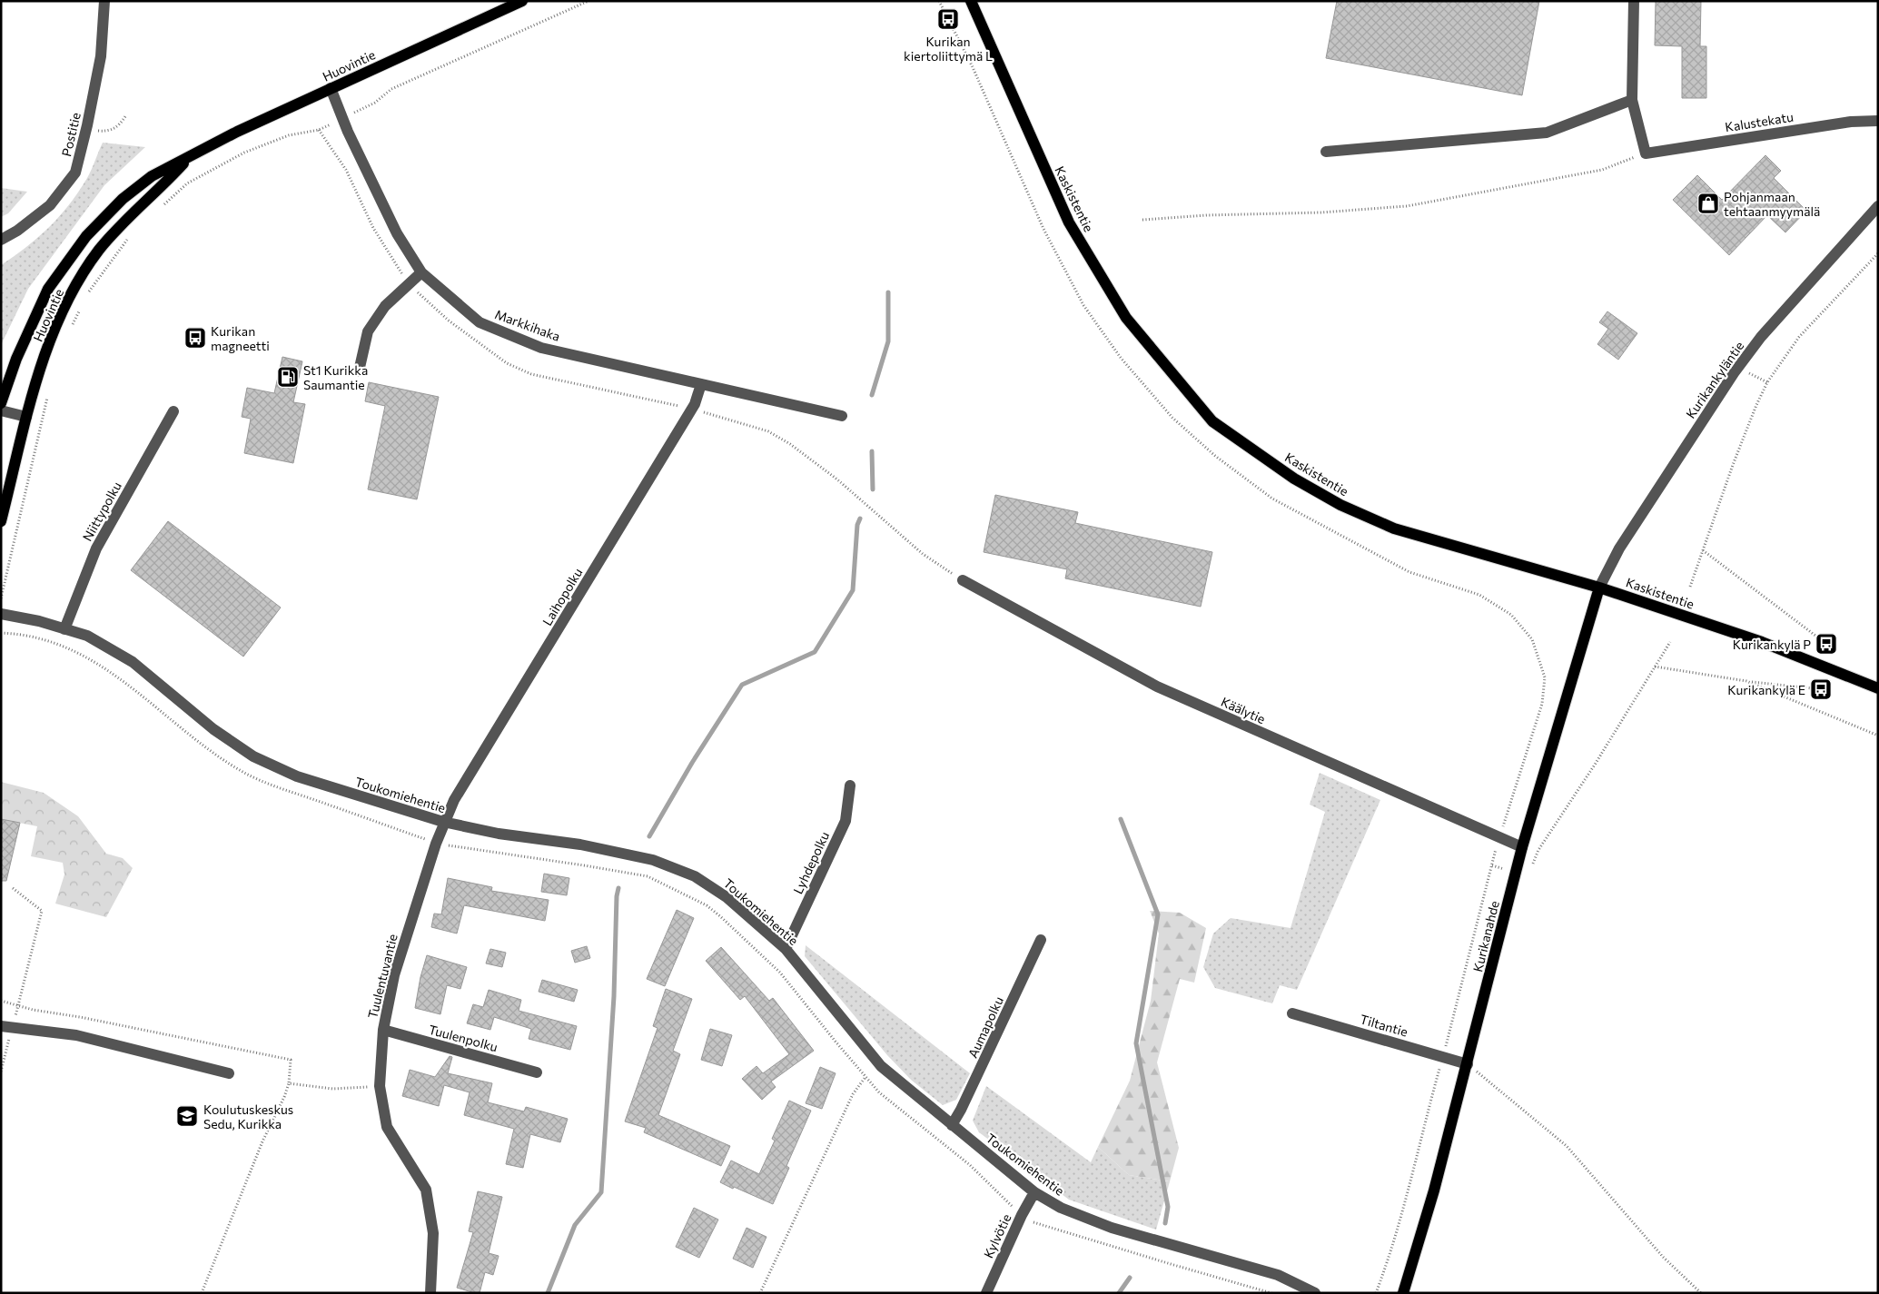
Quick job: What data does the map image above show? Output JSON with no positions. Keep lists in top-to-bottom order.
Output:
{
  "streets": {
    "main road": ["Huovintie", "Kaskistentie", "Kurikanahde"],
    "street": [
      "Kalustekatu",
      "Postitie",
      "Markkihaka",
      "Kurikankyläntie",
      "Niittypolku",
      "Laihopolku",
      "Käälytie",
      "Toukomiehentie",
      "Lyhdepolku",
      "Tuulentuvantie",
      "Tiltantie",
      "Aumapolku",
      "Tuulenpolku",
      "Kylvötie"
    ]
  },
  "crossings": [
    ["Huovintie", "Markkihaka"],
    ["Kaskistentie", "Kurikankyläntie"],
    ["Kaskistentie", "Kurikanahde"],
    ["Markkihaka", "Laihopolku"],
    ["Kurikankyläntie", "Kurikanahde"],
    ["Niittypolku", "Toukomiehentie"],
    ["Laihopolku", "Toukomiehentie"],
    ["Laihopolku", "Tuulentuvantie"],
    ["Käälytie", "Kurikanahde"],
    ["Toukomiehentie", "Lyhdepolku"],
    ["Toukomiehentie", "Tuulentuvantie"],
    ["Toukomiehentie", "Aumapolku"],
    ["Toukomiehentie", "Kylvötie"],
    ["Kurikanahde", "Tiltantie"],
    ["Tuulentuvantie", "Tuulenpolku"]
  ],
  "places": {
    "bus stop": [
      "Kurikan kiertoliittymä L",
      "Kurikan magneetti",
      "Kurikankylä P",
      "Kurikankylä E"
    ],
    "shop": ["Pohjanmaan tehtaanmyymälä"],
    "fuel station": ["St1 Kurikka Saumantie"],
    "school or university": ["Koulutuskeskus Sedu, Kurikka"]
  }
}
